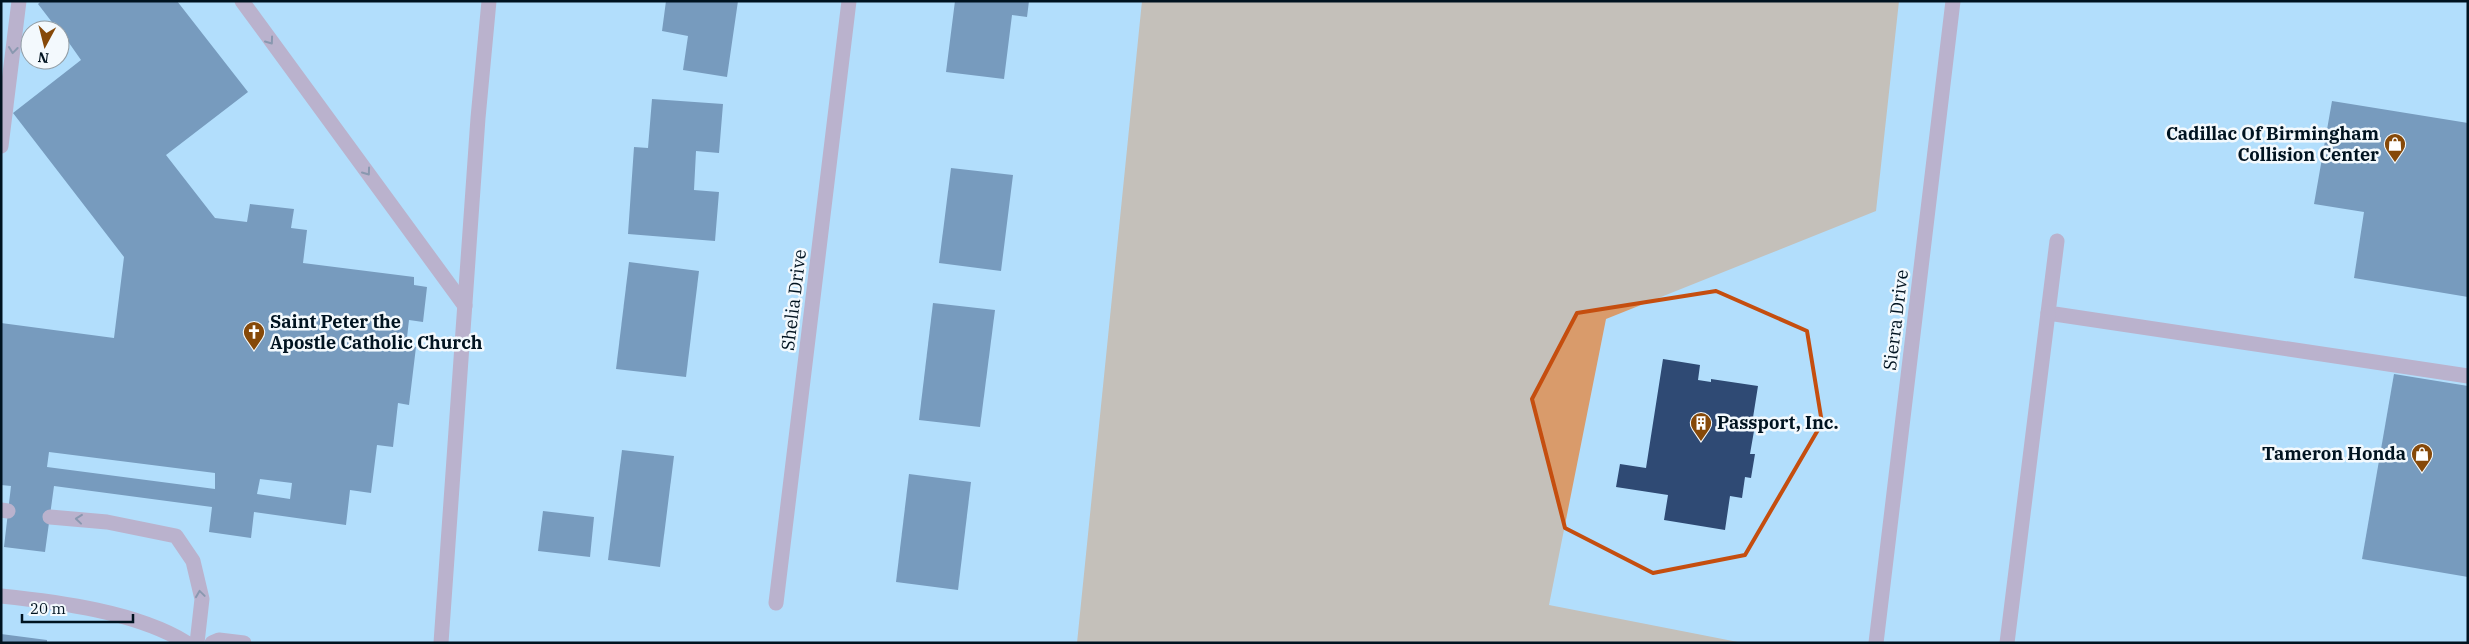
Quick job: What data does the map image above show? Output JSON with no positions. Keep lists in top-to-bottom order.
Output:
{
  "streets": {
    "street": ["Shelia Drive", "Sierra Drive"]
  },
  "places": {
    "shop": ["Cadillac Of Birmingham Collision Center", "Tameron Honda"],
    "church": ["Saint Peter the Apostle Catholic Church"],
    "building": ["Passport, Inc."]
  },
  "scale_bar": "20 m",
  "north": "bottom"
}
